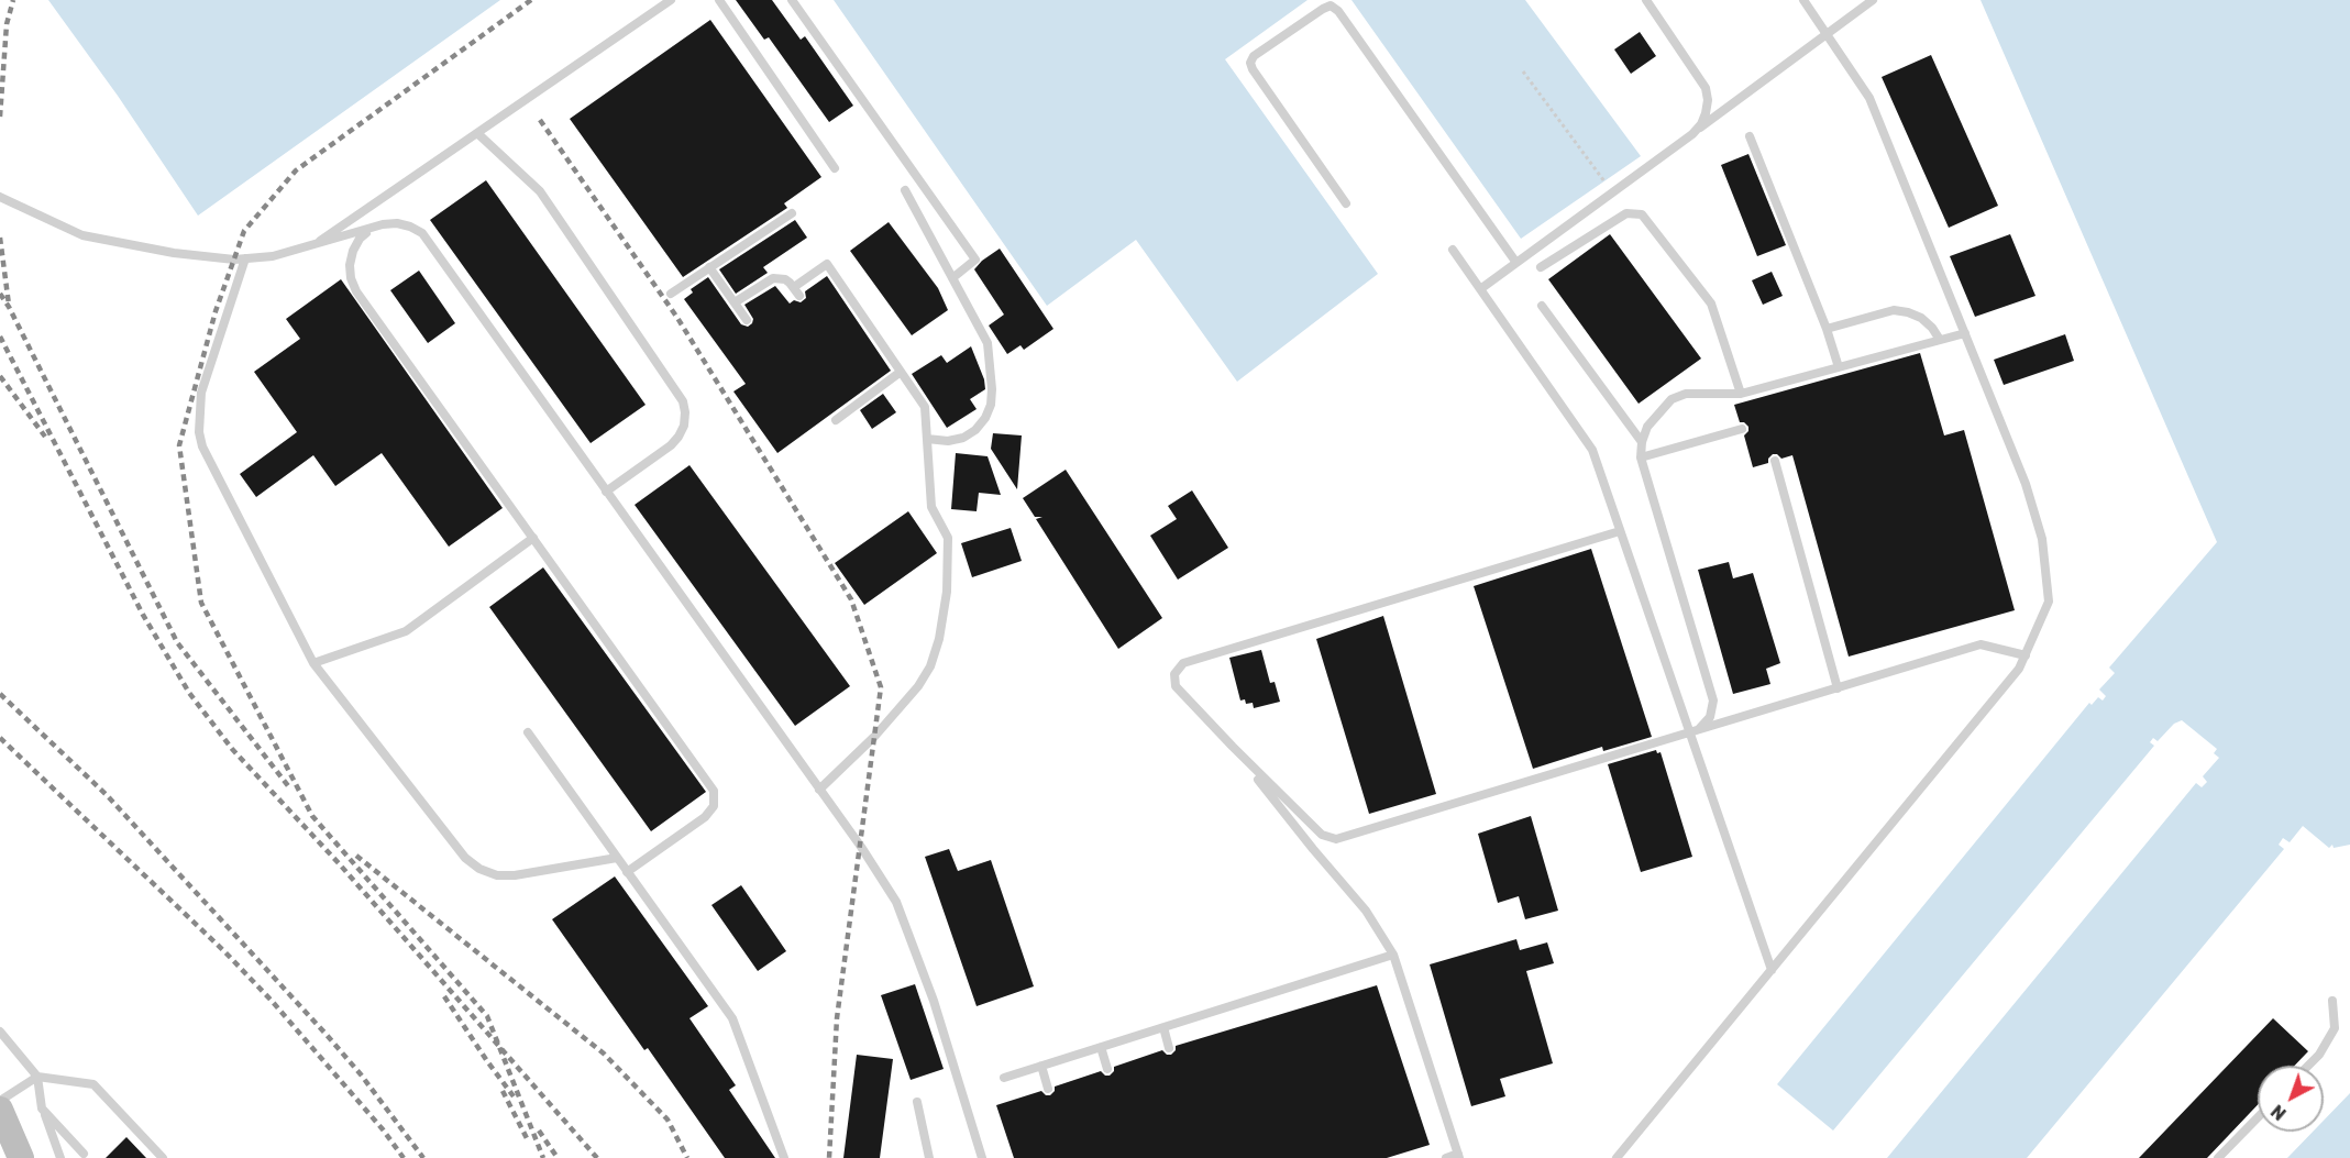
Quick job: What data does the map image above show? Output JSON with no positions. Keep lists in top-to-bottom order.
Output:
{
  "north": "bottom left"
}
